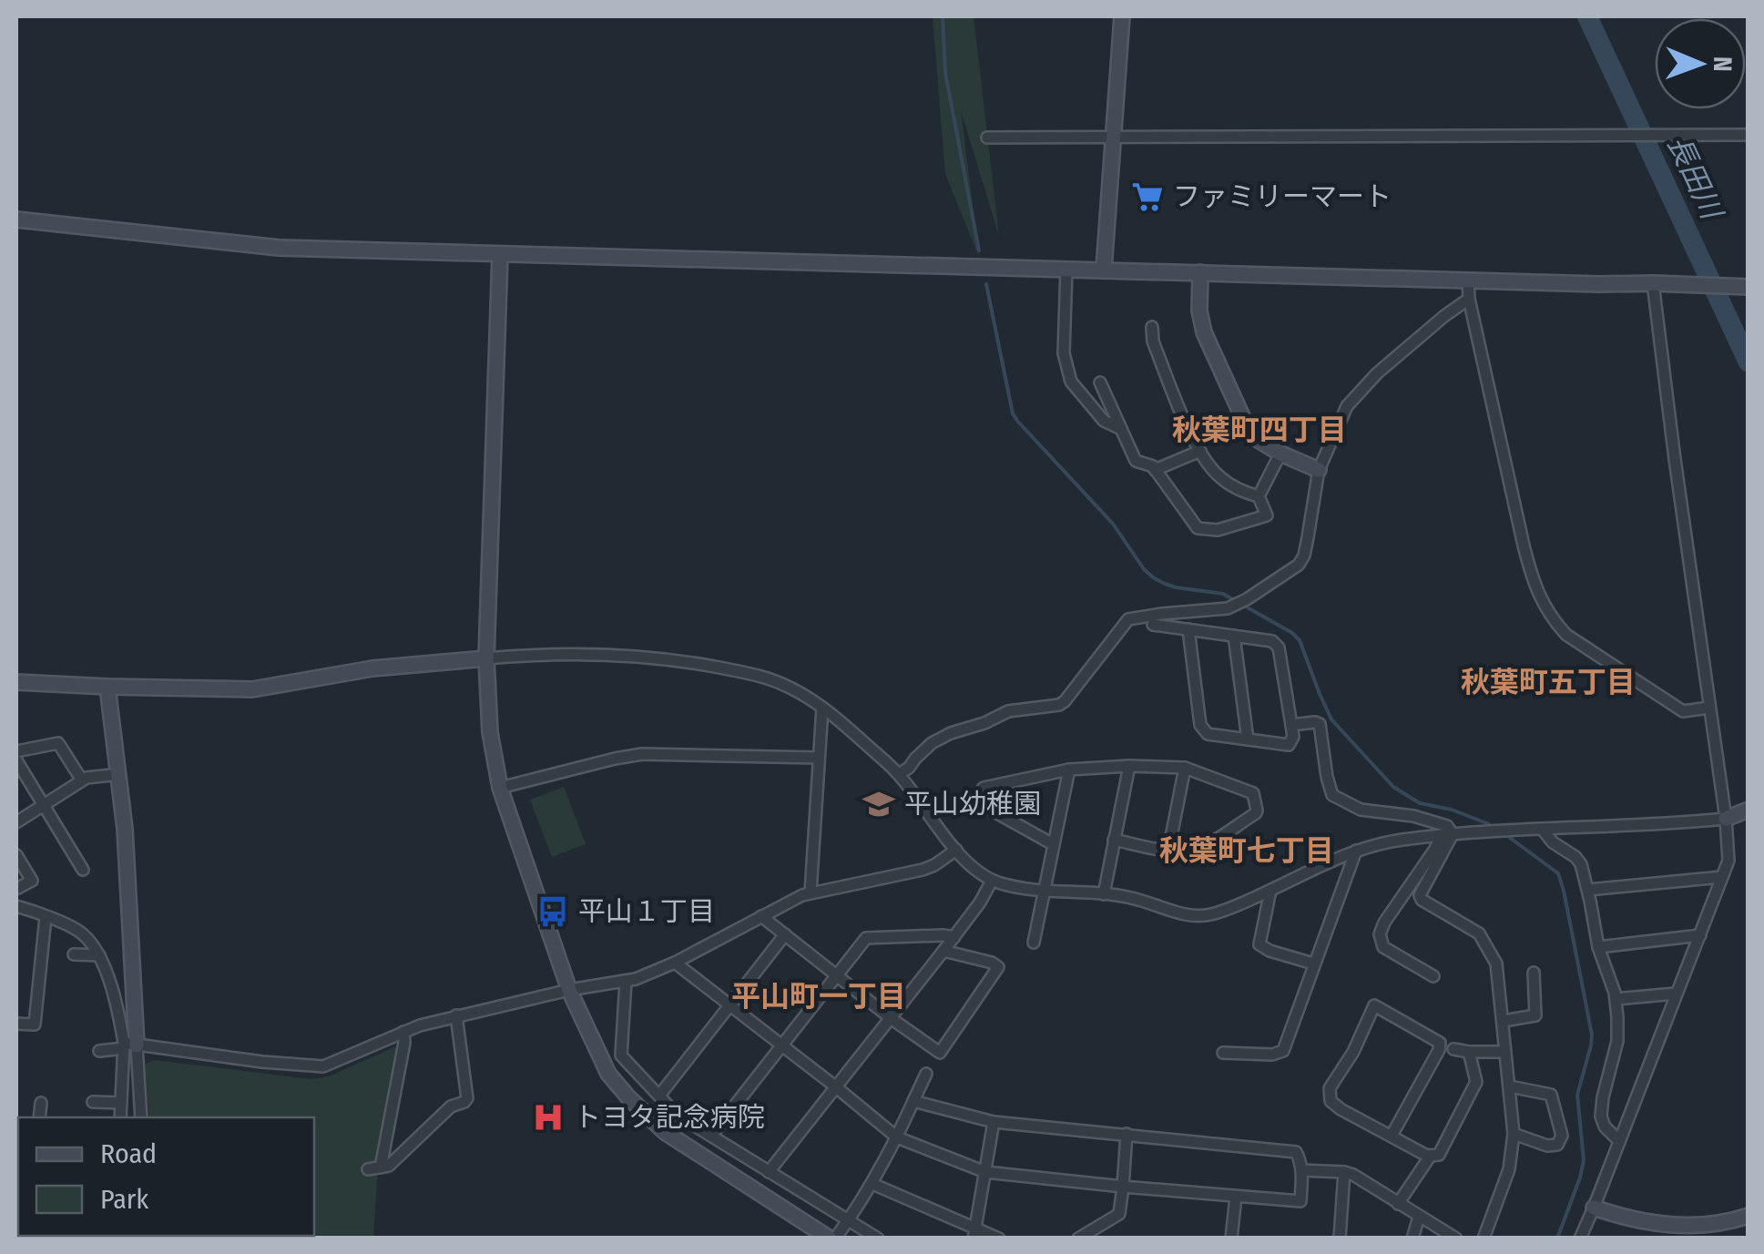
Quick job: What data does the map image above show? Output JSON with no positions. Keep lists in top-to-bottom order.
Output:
{
  "districts": [
    "秋葉町四丁目",
    "秋葉町五丁目",
    "秋葉町七丁目",
    "平山町一丁目"
  ],
  "water": ["長田川"],
  "places": {
    "supermarket": ["ファミリーマート"],
    "school or university": ["平山幼稚園"],
    "bus stop": ["平山１丁目"],
    "hospital": ["トヨタ記念病院"]
  },
  "legend": ["Road", "Park"],
  "north": "right"
}
